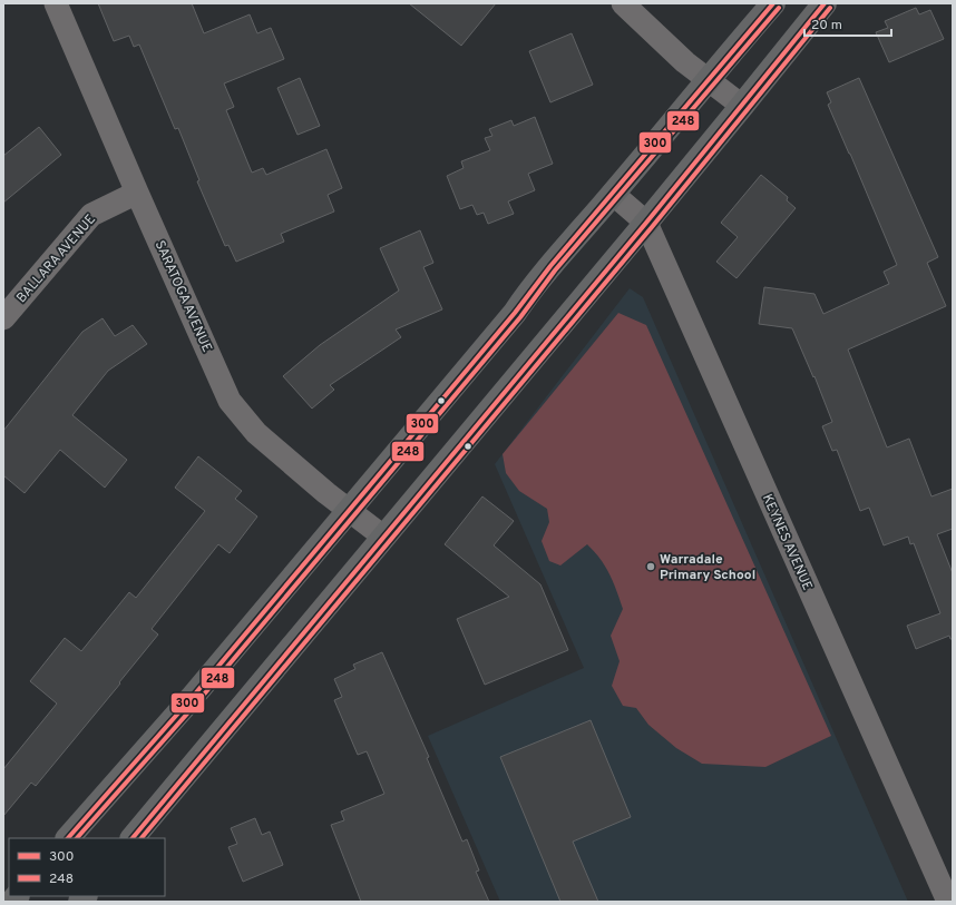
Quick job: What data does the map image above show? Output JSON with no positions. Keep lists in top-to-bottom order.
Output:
{
  "streets": {
    "street": ["BALLARA AVENUE", "SARATOGA AVENUE", "KEYNES AVENUE"]
  },
  "crossings": [
    ["BALLARA AVENUE", "SARATOGA AVENUE"]
  ],
  "places": ["Warradale Primary School"],
  "lines": ["transit line 300", "transit line 248"],
  "legend": ["300", "248"],
  "scale_bar": "20 m"
}
